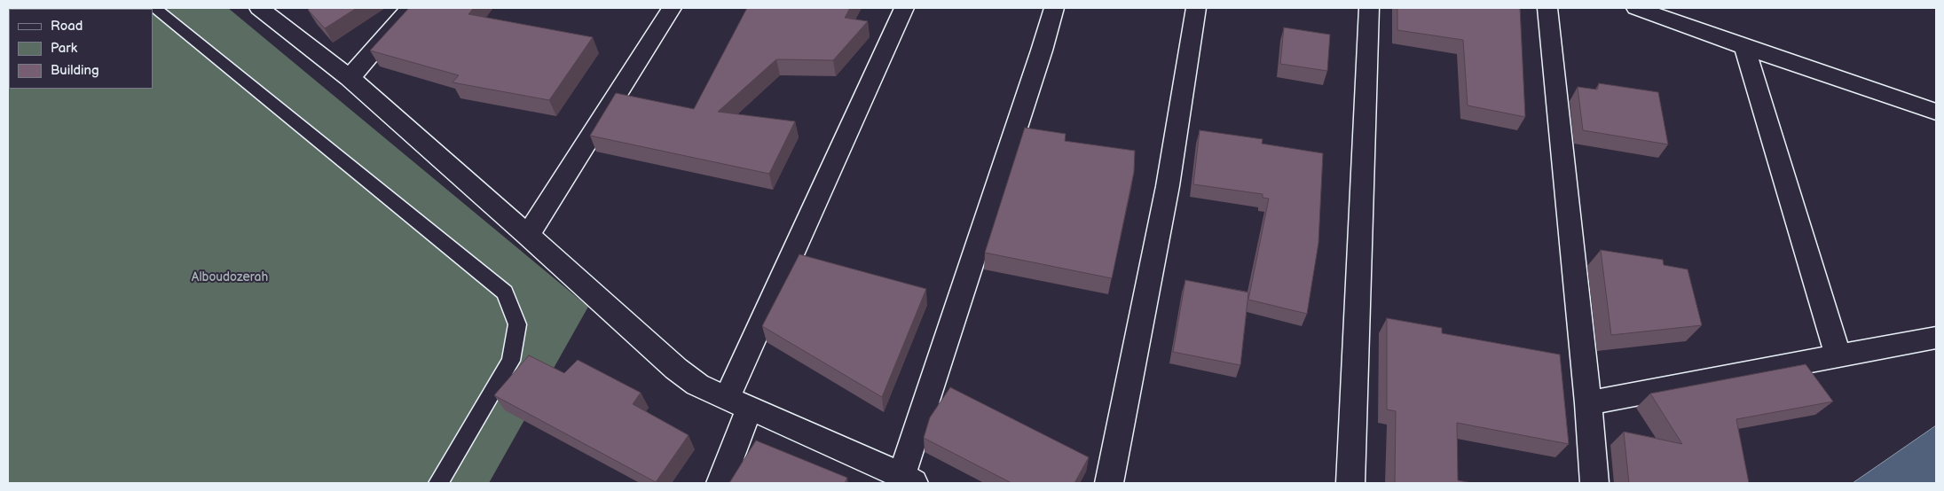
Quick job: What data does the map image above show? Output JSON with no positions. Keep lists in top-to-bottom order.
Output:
{
  "parks": ["Alboudozerah"],
  "legend": ["Road", "Park", "Building"]
}
